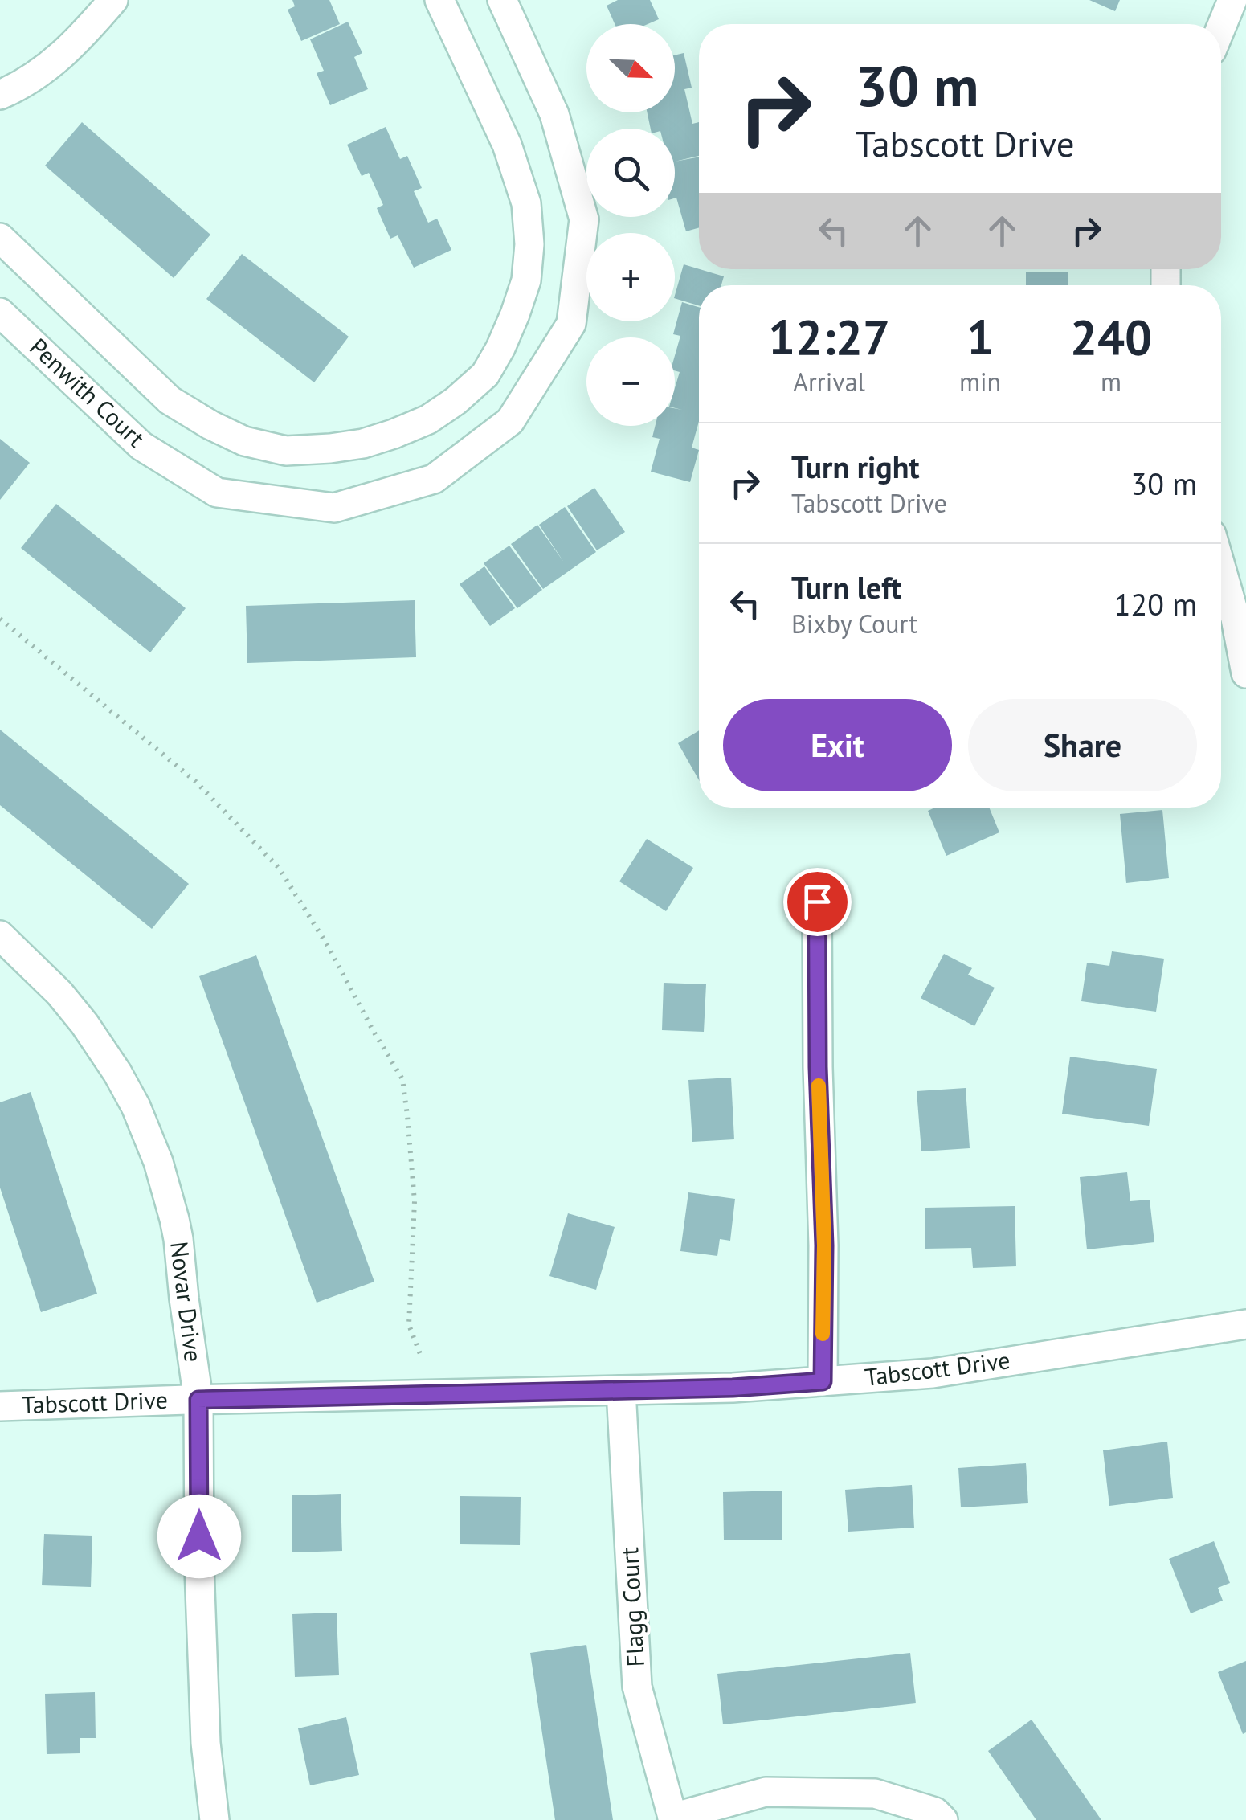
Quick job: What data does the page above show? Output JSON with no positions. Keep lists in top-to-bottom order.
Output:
{
  "streets": {
    "street": [
      "Penwith Court",
      "Novar Drive",
      "Tabscott Drive",
      "Flagg Court"
    ]
  },
  "crossings": [
    ["Novar Drive", "Tabscott Drive"],
    ["Tabscott Drive", "Flagg Court"]
  ],
  "north": "bottom right",
  "page": {
    "map_buttons": ["+", "−"],
    "turn": ["30 m", "Tabscott Drive"],
    "eta": [
      "12:27",
      "Arrival",
      "1",
      "min",
      "240",
      "m"
    ],
    "list": [
      {
        "name": "Turn right",
        "note": "Tabscott Drive",
        "value": "30 m"
      },
      {
        "name": "Turn left",
        "note": "Bixby Court",
        "value": "120 m"
      }
    ],
    "buttons": ["Exit", "Share"]
  }
}
